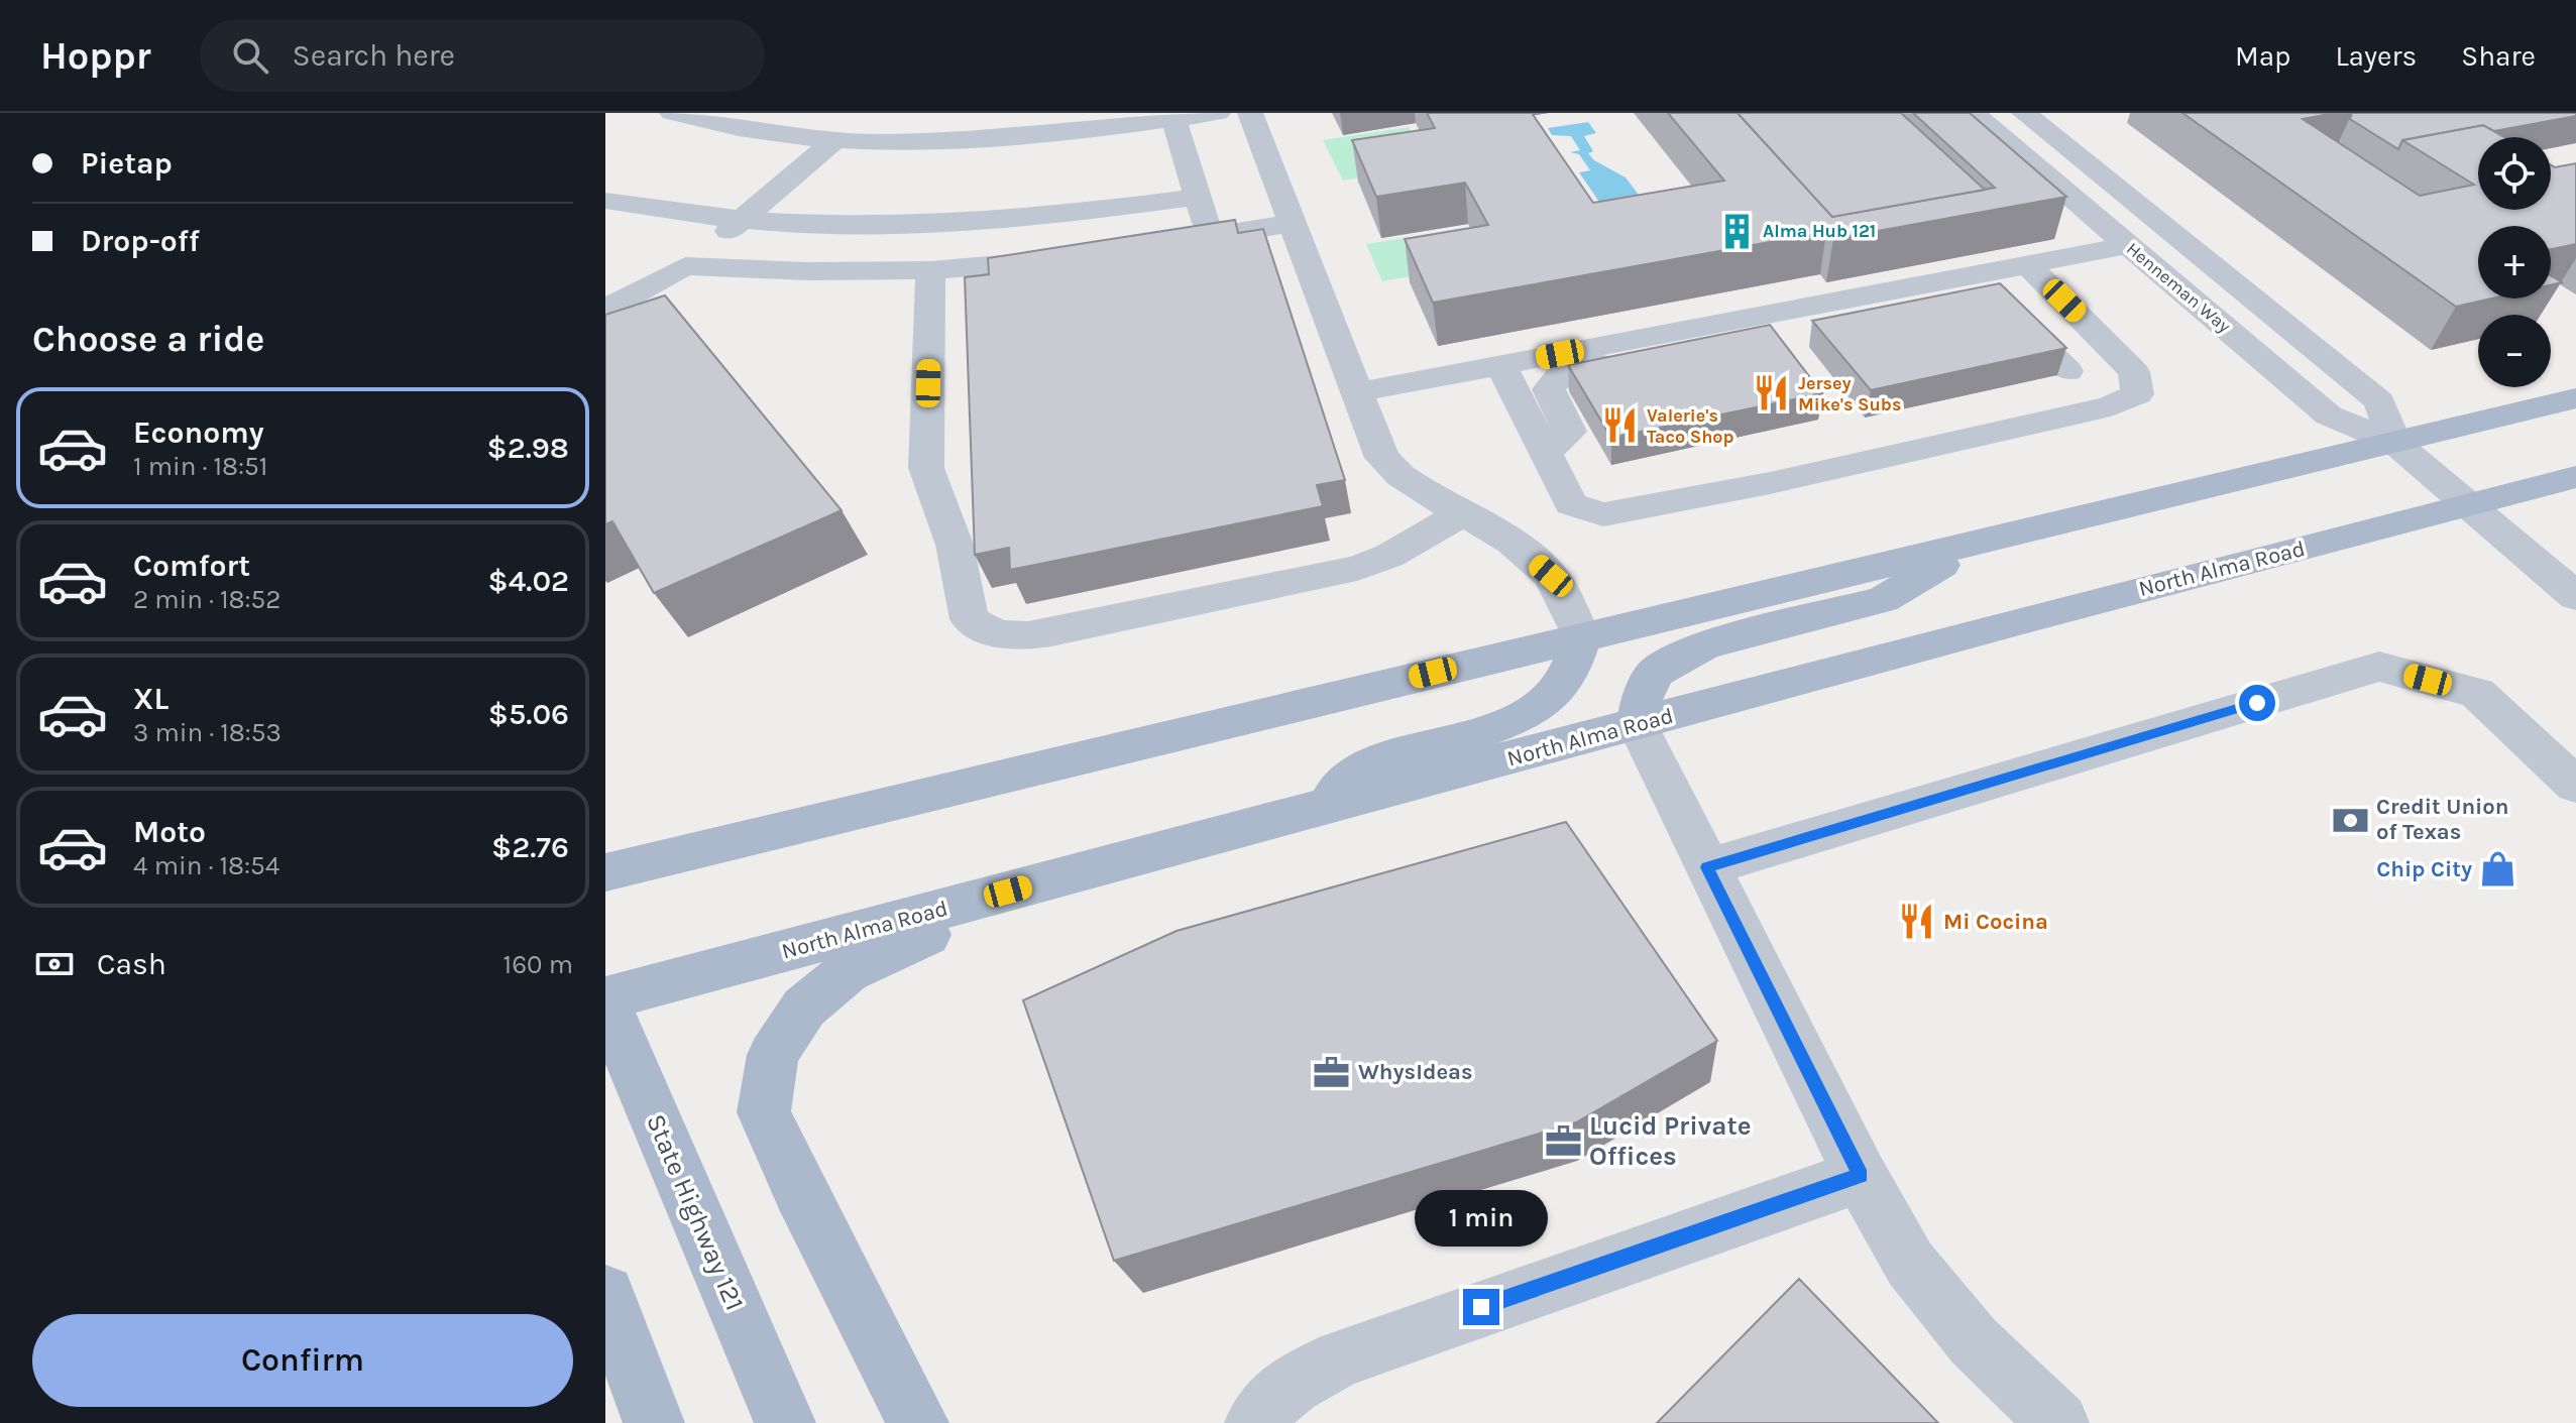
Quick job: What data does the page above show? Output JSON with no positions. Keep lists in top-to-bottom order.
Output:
{
  "streets": {
    "main road": ["North Alma Road", "State Highway 121"],
    "street": ["Henneman Way"]
  },
  "crossings": [
    ["Henneman Way", "North Alma Road"],
    ["North Alma Road", "State Highway 121"]
  ],
  "places": {
    "building": ["Alma Hub 121"],
    "restaurant": ["Jersey Mike's Subs", "Valerie's Taco Shop", "Mi Cocina"],
    "bank": ["Credit Union of Texas"],
    "shop": ["Chip City"],
    "office": ["WhysIdeas", "Lucid Private Offices"]
  },
  "page": {
    "header": "Hoppr",
    "search": "Search here",
    "nav": ["Map", "Layers", "Share"],
    "banner": ["Pietap", "Drop-off"],
    "map_buttons": ["+", "−"],
    "heading": "Choose a ride",
    "list": [
      {
        "name": "Economy",
        "note": "1 min · 18:51",
        "value": "$2.98"
      },
      {
        "name": "Comfort",
        "note": "2 min · 18:52",
        "value": "$4.02"
      },
      {
        "name": "XL",
        "note": "3 min · 18:53",
        "value": "$5.06"
      },
      {
        "name": "Moto",
        "note": "4 min · 18:54",
        "value": "$2.76"
      }
    ],
    "pay": ["Cash", "160 m"],
    "bubble": "1 min",
    "buttons": "Confirm"
  }
}
